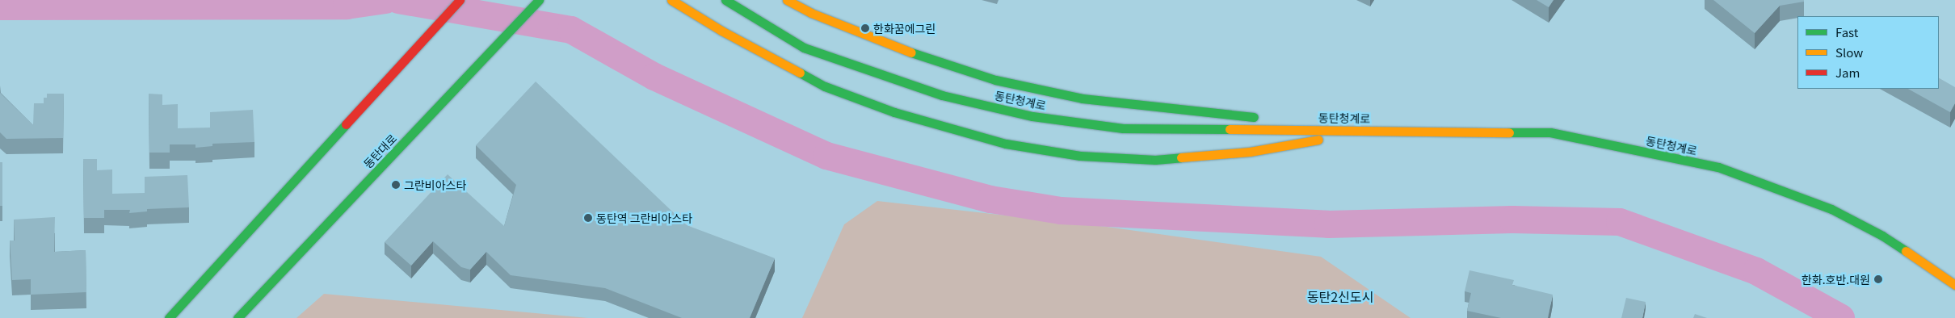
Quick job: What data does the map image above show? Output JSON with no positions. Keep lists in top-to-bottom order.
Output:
{
  "streets": {
    "street": ["동탄청계로", "동탄대로"]
  },
  "districts": ["동탄2신도시"],
  "places": [
    "한화꿈에그린",
    "그란비아스타",
    "동탄역 그란비아스타",
    "한화.호반.대원"
  ],
  "legend": ["Fast", "Slow", "Jam"]
}
